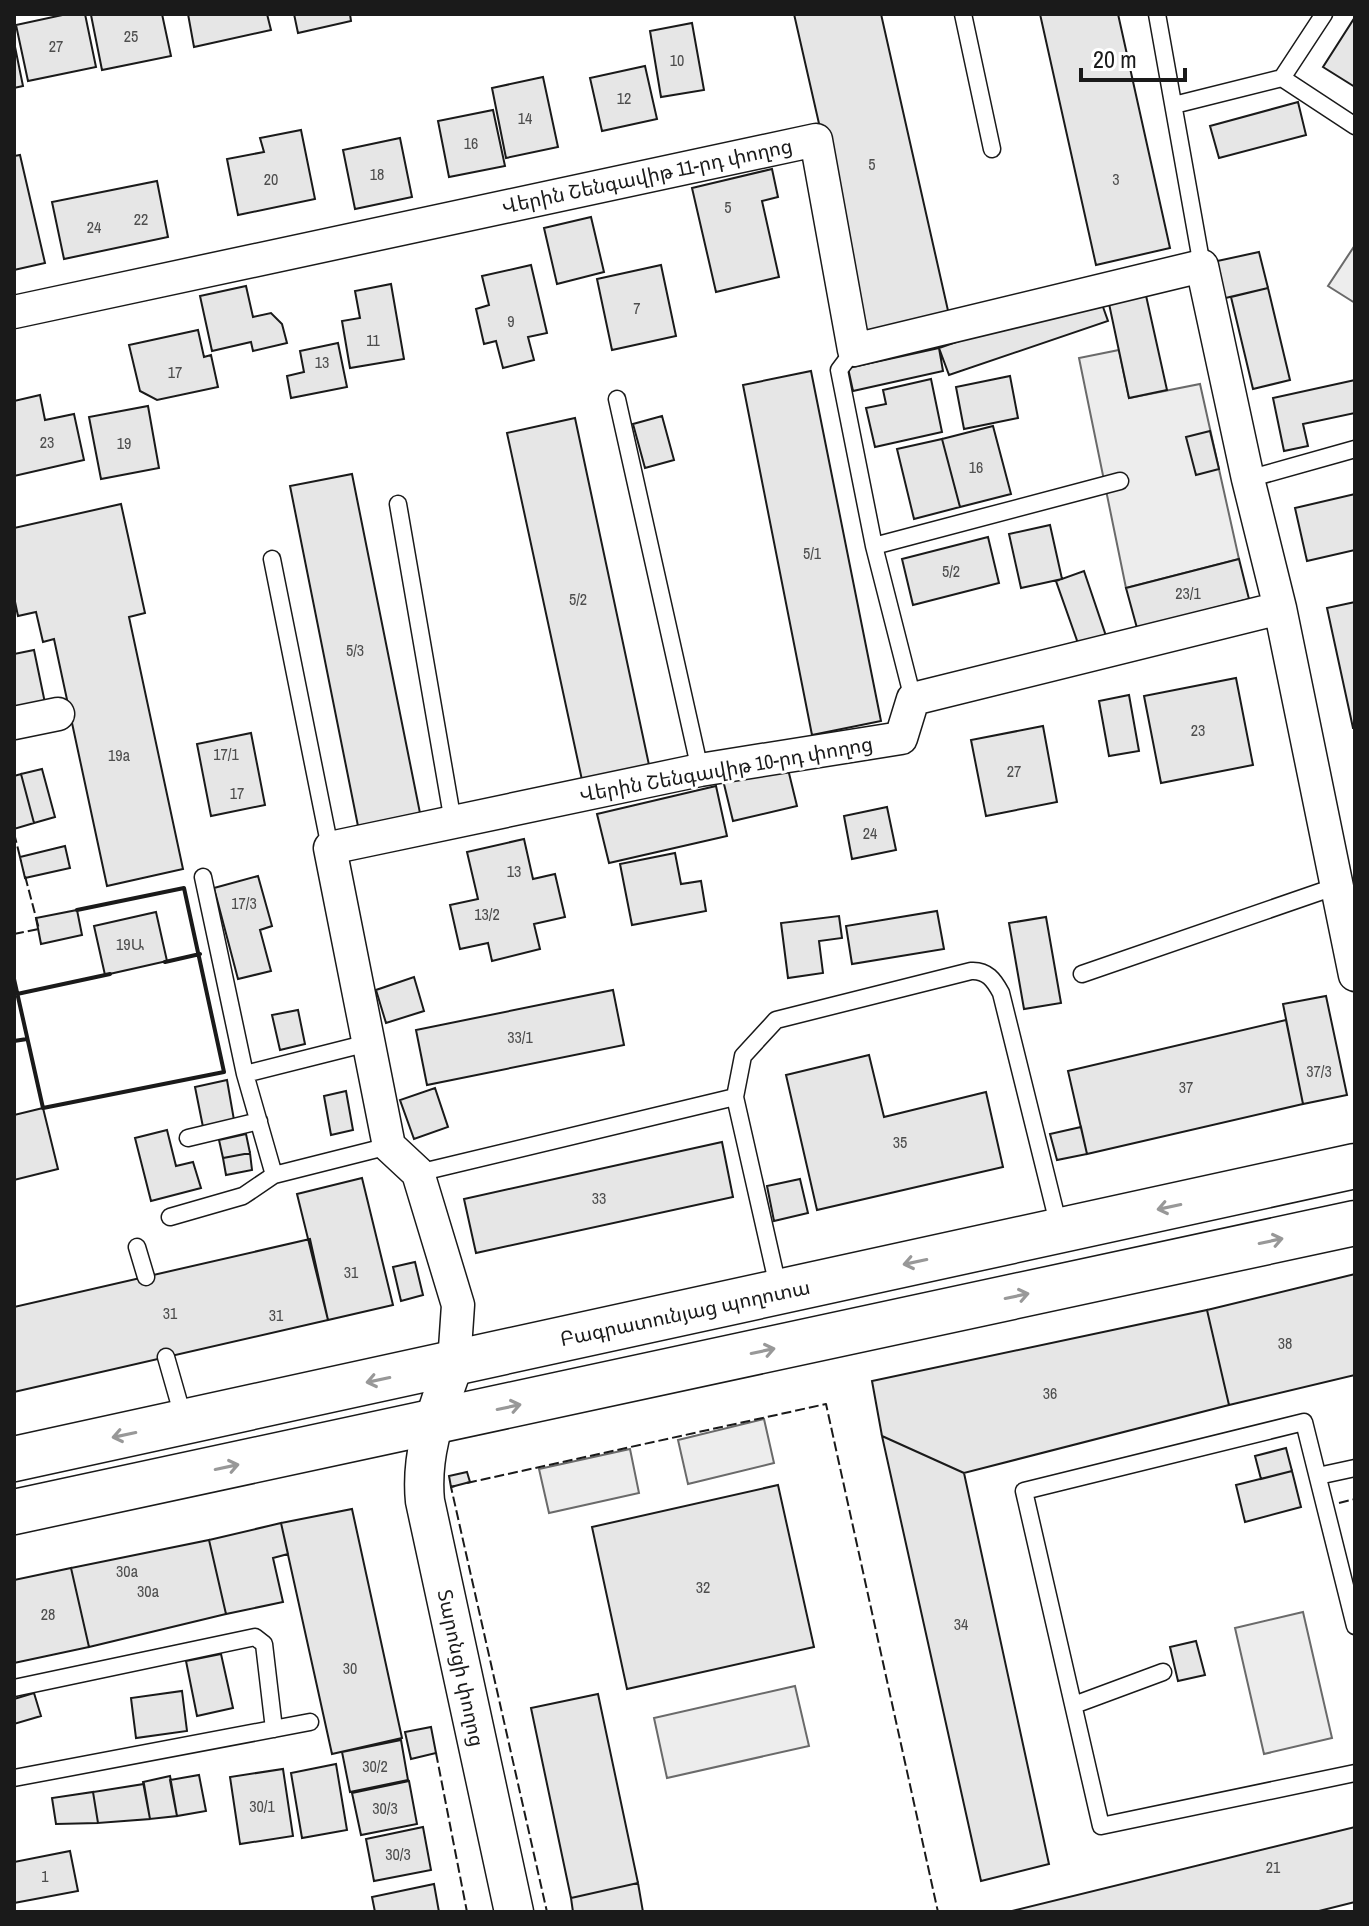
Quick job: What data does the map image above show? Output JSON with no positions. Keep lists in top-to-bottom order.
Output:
{
  "streets": {
    "main road": ["Բագրատունյաց պողոտա"],
    "street": ["Վերին Շենգավիթ 11-րդ փողոց", "Վերին Շենգավիթ 10-րդ փողոց", "Տարոնցի փողոց"]
  },
  "crossings": [
    ["Բագրատունյաց պողոտա", "Տարոնցի փողոց"]
  ],
  "house_numbers": [
    "25",
    "27",
    "10",
    "12",
    "14",
    "16",
    "5",
    "18",
    "20",
    "3",
    "5",
    "22",
    "24",
    "7",
    "9",
    "11",
    "13",
    "17",
    "23",
    "19",
    "16",
    "5/1",
    "5/2",
    "23/1",
    "5/2",
    "5/3",
    "23",
    "17/1",
    "19a",
    "27",
    "17",
    "24",
    "13",
    "17/3",
    "13/2",
    "19Ա",
    "33/1",
    "37/3",
    "37",
    "35",
    "33",
    "31",
    "31",
    "31",
    "38",
    "36",
    "30a",
    "32",
    "30a",
    "28",
    "34",
    "30",
    "30/2",
    "30/1",
    "30/3",
    "30/3",
    "21",
    "1"
  ],
  "scale_bar": "20 m"
}
